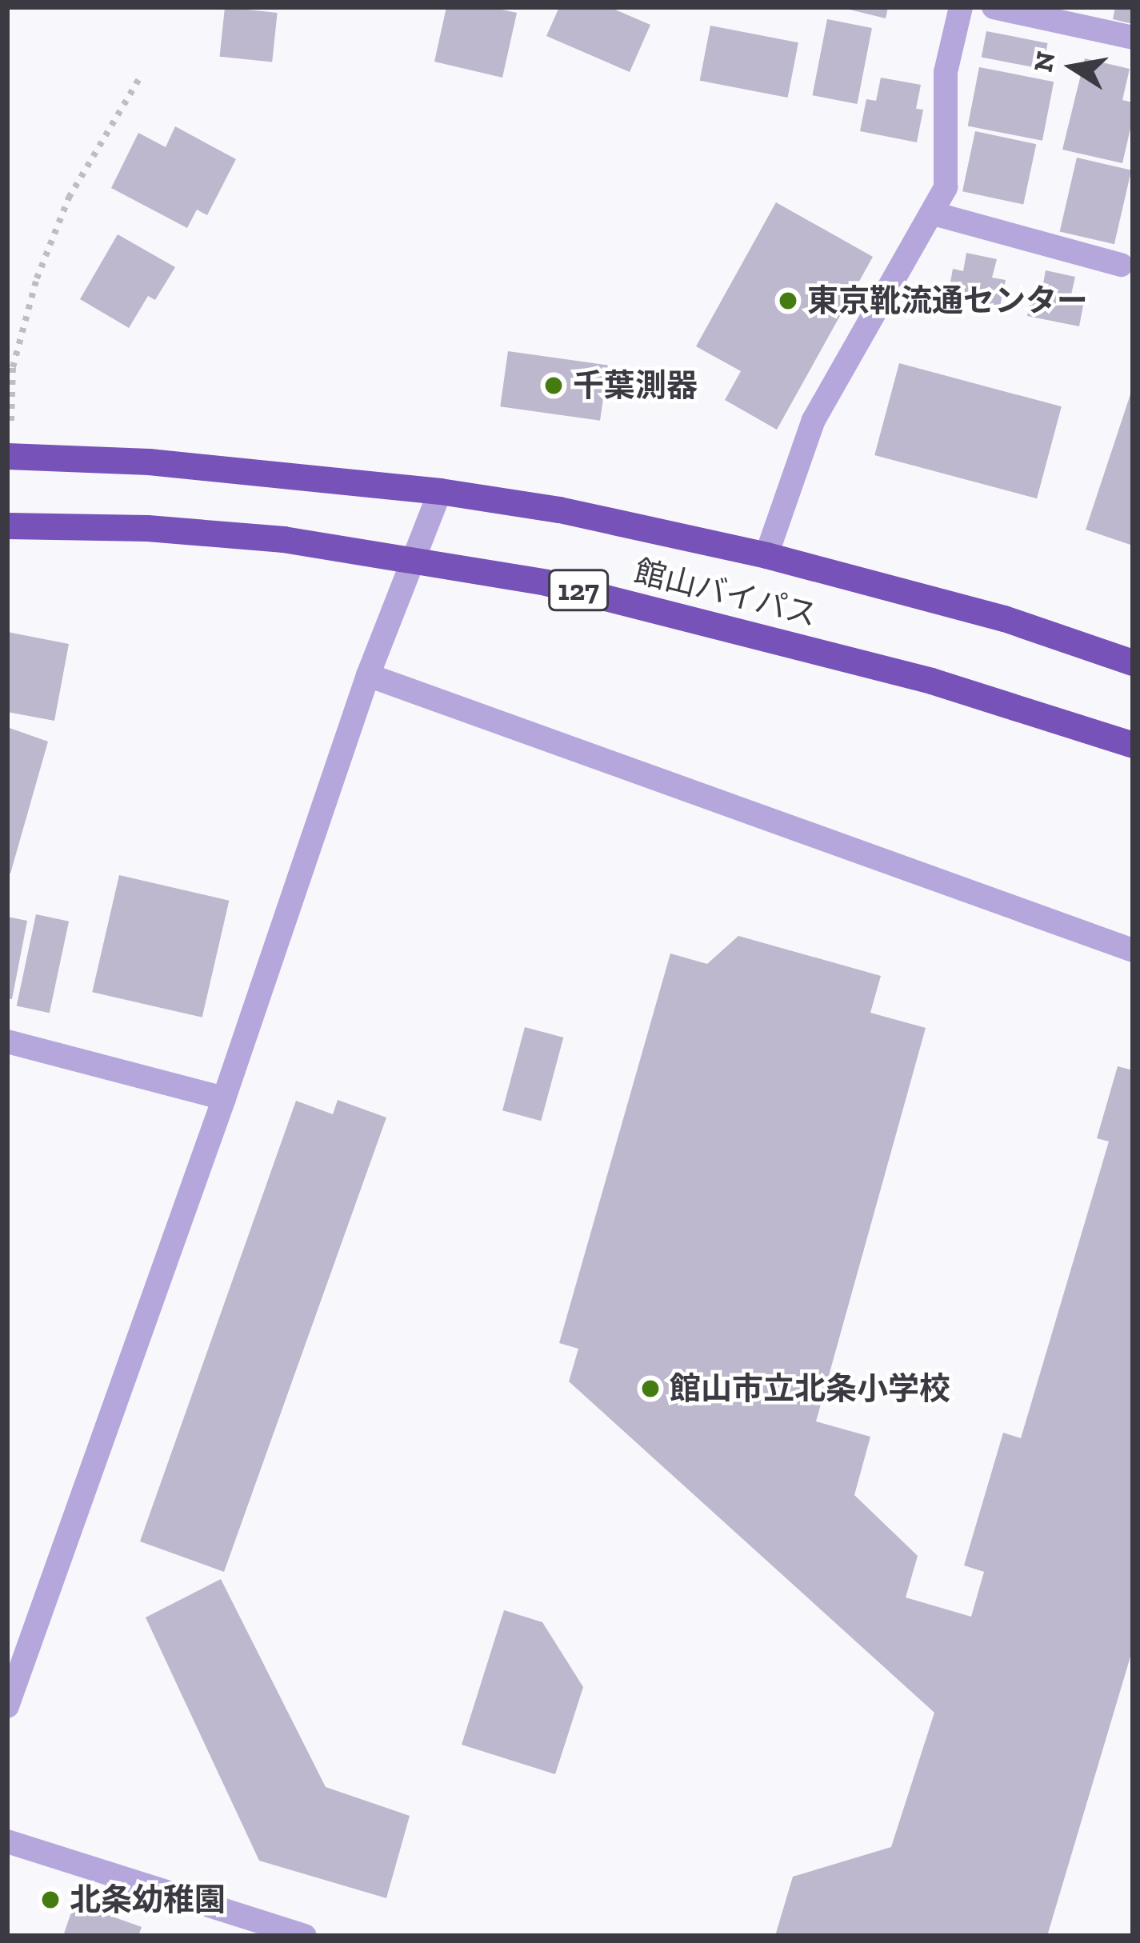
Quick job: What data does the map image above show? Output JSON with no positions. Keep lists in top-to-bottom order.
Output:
{
  "streets": {
    "highway": ["127", "館山バイパス"]
  },
  "places": [
    "東京靴流通センター",
    "千葉測器",
    "館山市立北条小学校",
    "北条幼稚園"
  ],
  "north": "left"
}
